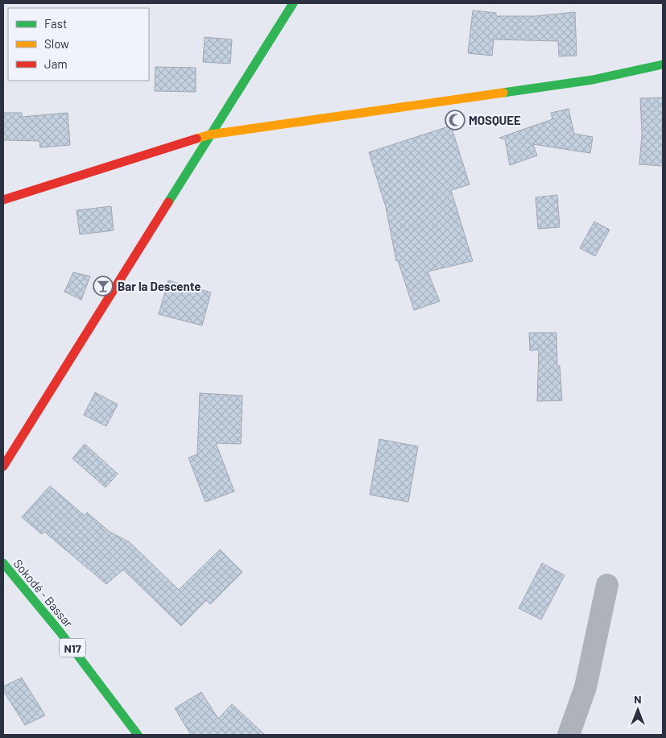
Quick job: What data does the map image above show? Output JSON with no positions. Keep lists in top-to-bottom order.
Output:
{
  "streets": {
    "street": ["Sokodé - Bassar", "N17"]
  },
  "places": {
    "mosque": ["MOSQUEE"],
    "bar": ["Bar la Descente"]
  },
  "legend": ["Fast", "Slow", "Jam"],
  "north": "top"
}
